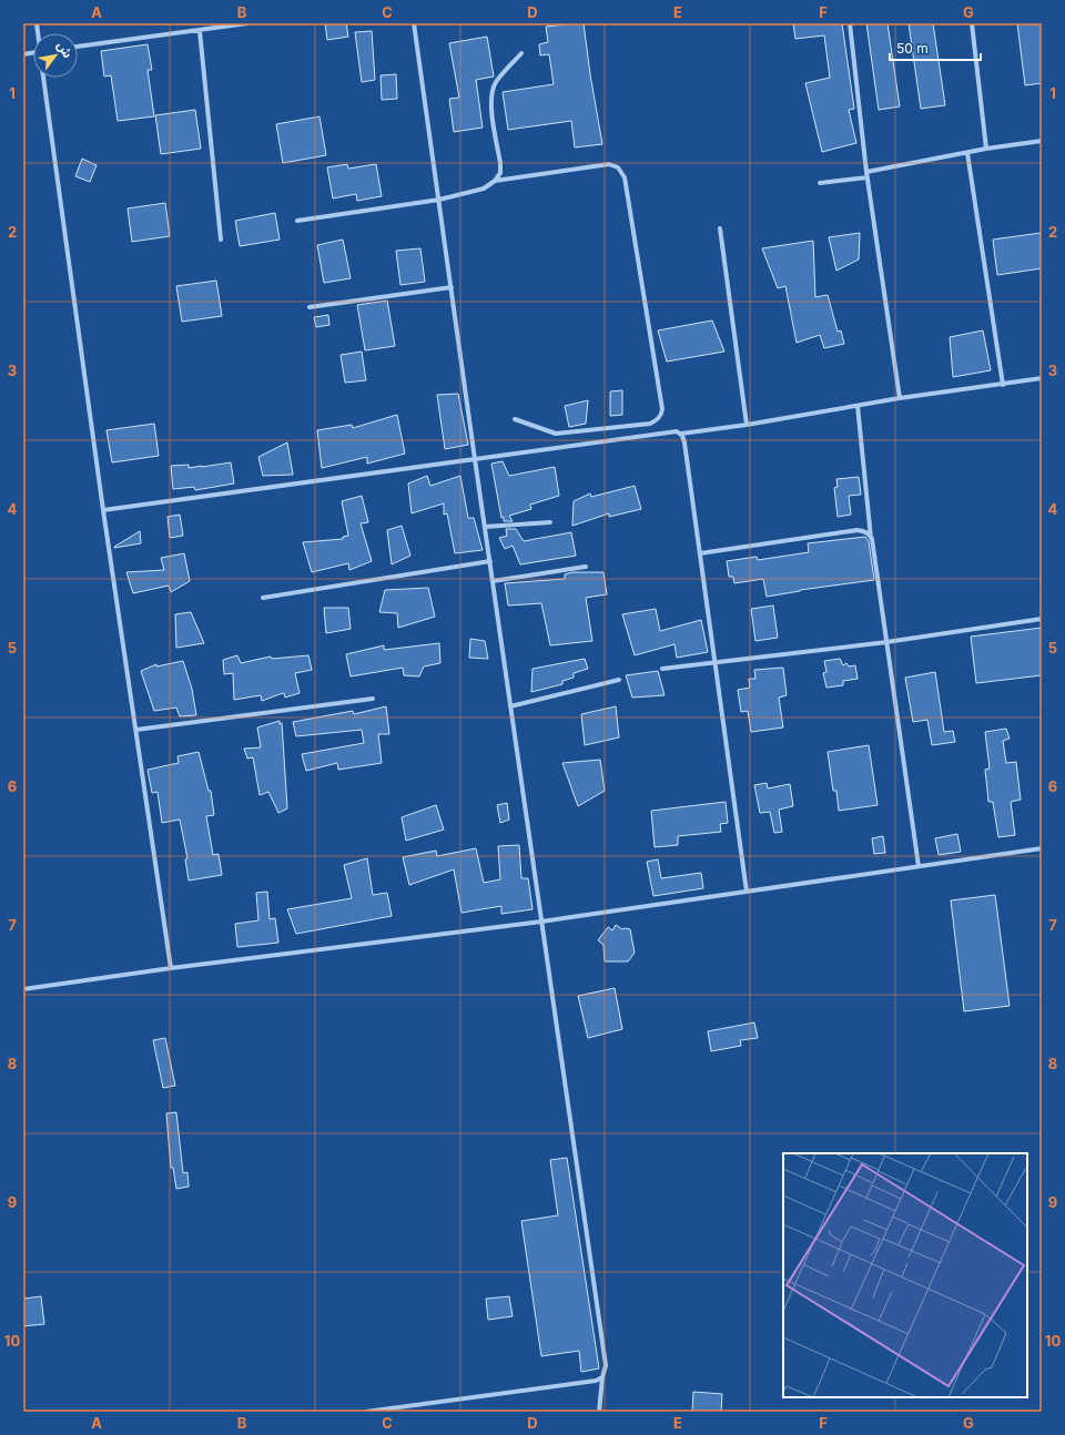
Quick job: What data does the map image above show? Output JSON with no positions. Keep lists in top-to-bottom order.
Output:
{
  "scale_bar": "50 m",
  "north": "top right",
  "grid": {
    "columns": [
      "A",
      "B",
      "C",
      "D",
      "E",
      "F",
      "G"
    ],
    "rows": [
      "1",
      "2",
      "3",
      "4",
      "5",
      "6",
      "7",
      "8",
      "9",
      "10"
    ]
  }
}
